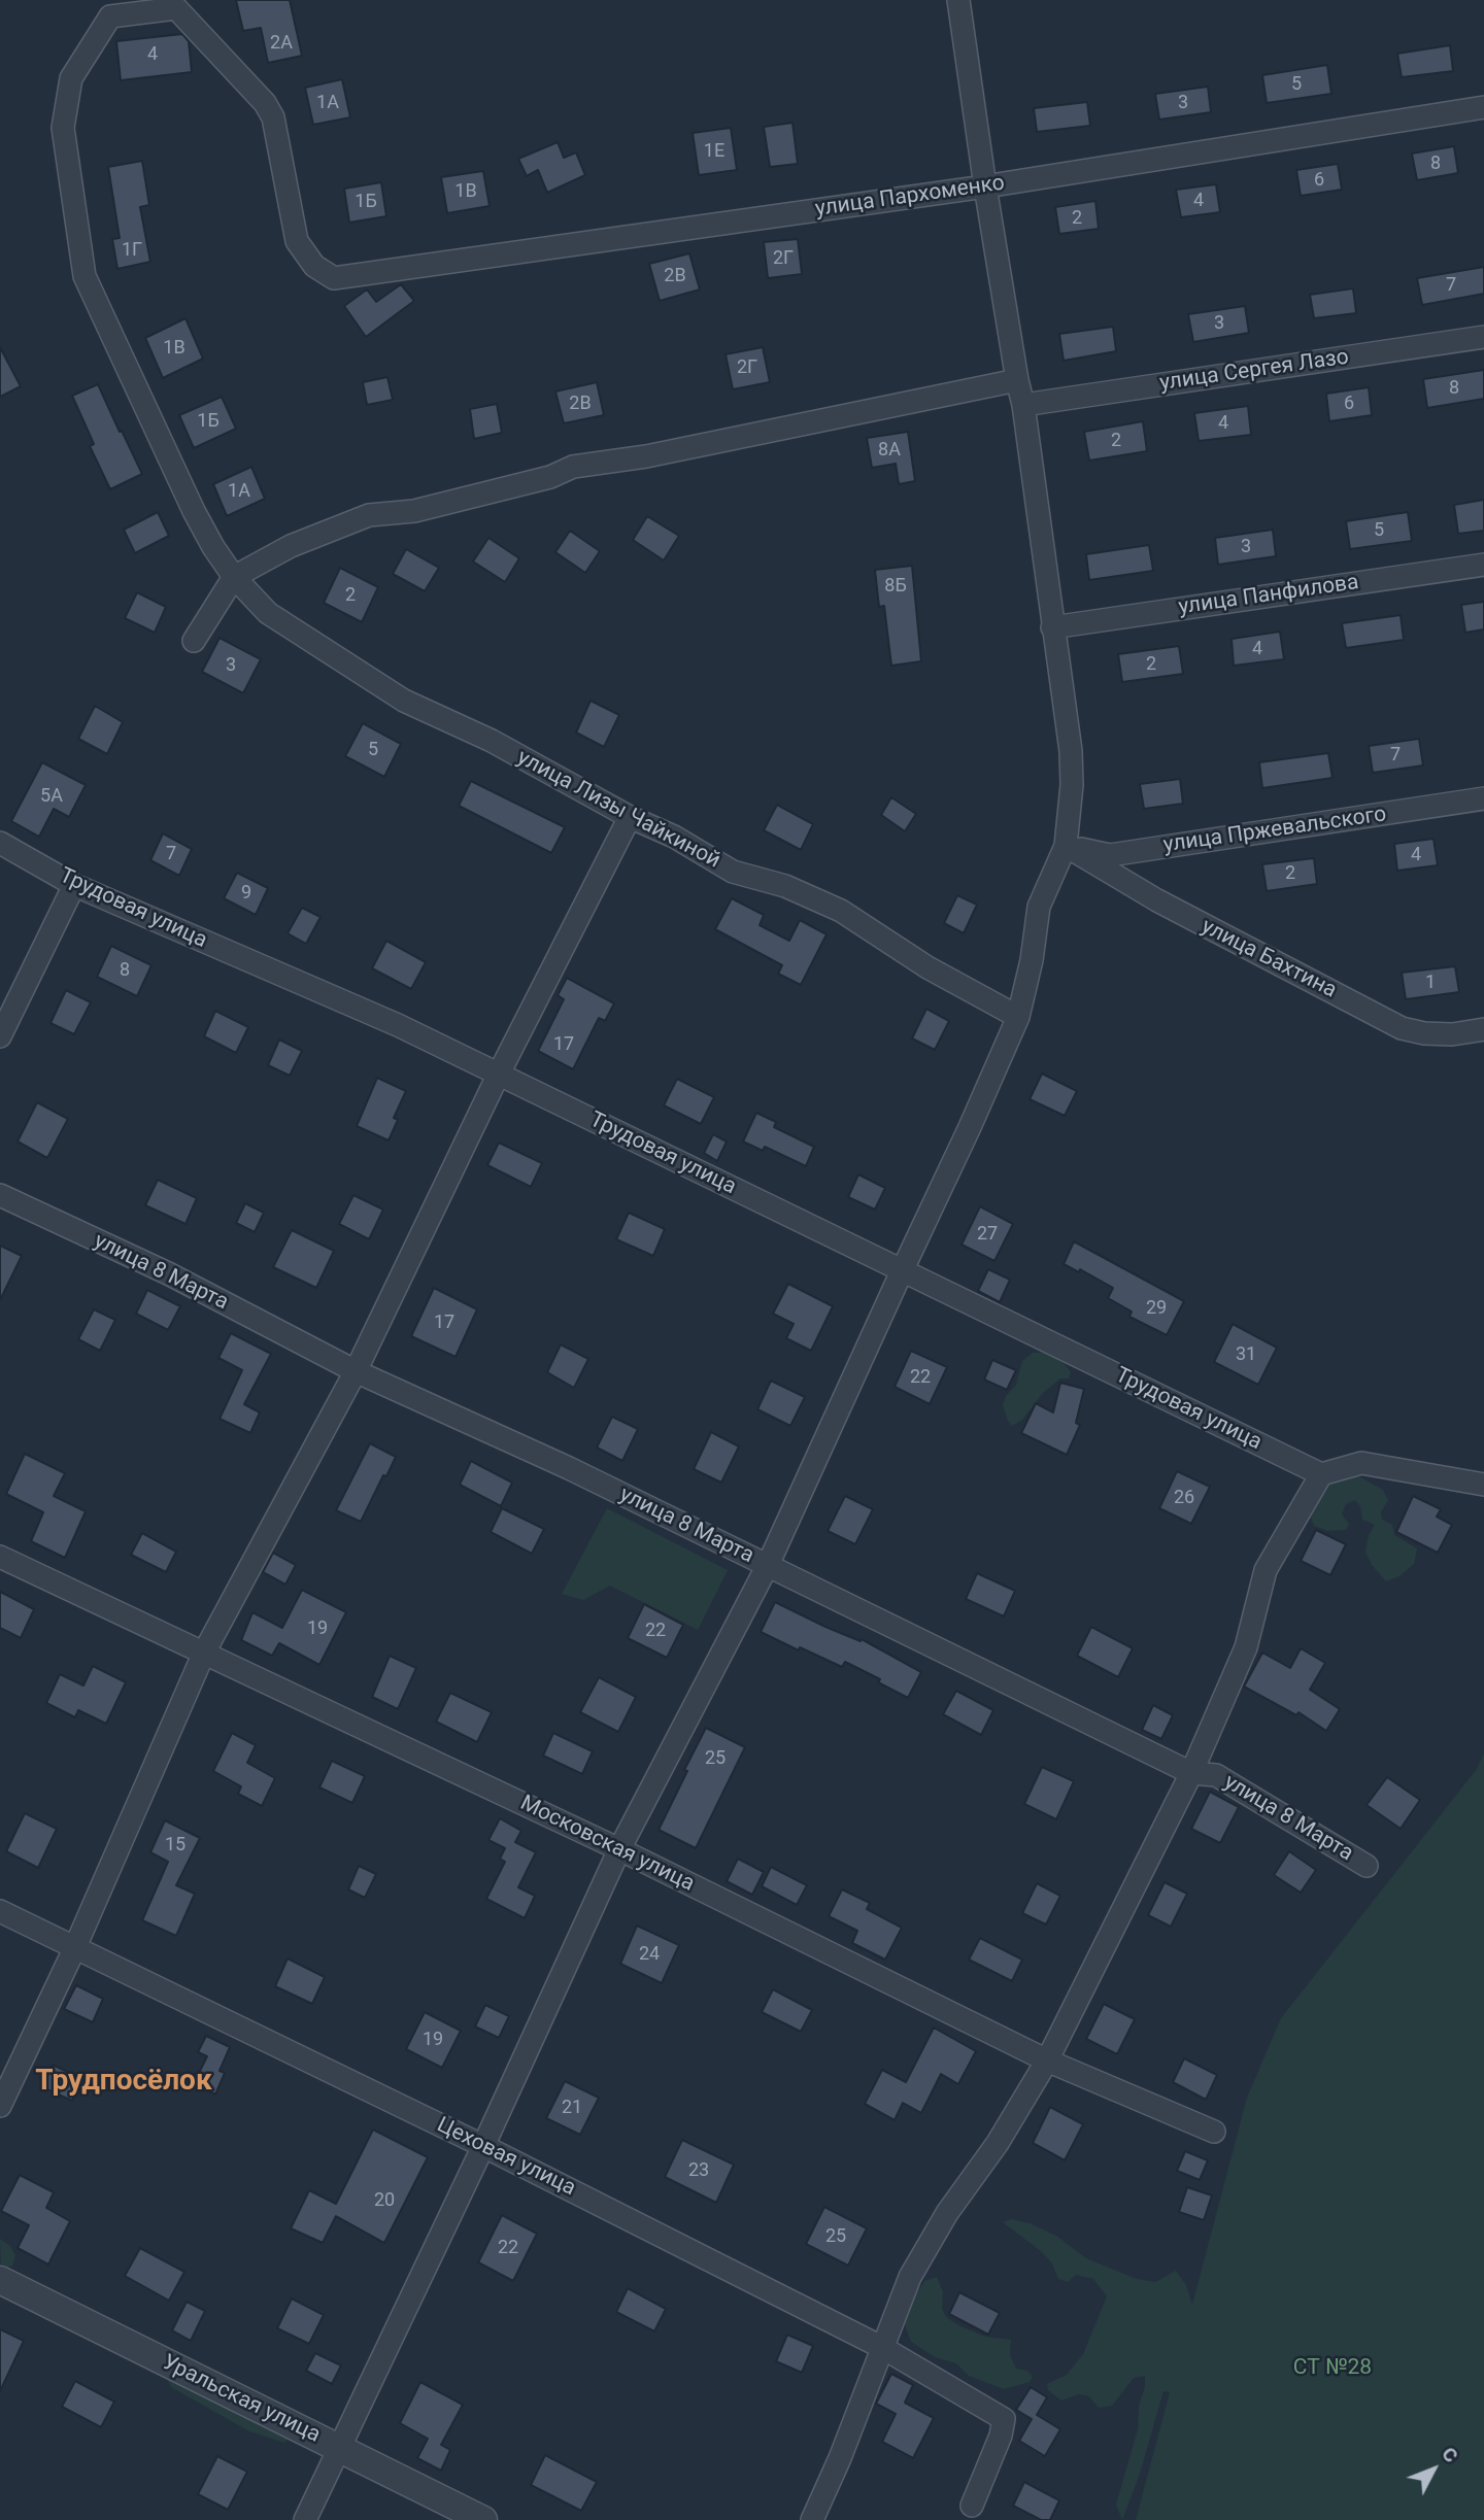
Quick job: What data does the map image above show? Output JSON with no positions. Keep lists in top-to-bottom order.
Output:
{
  "streets": {
    "street": [
      "улица Пархоменко",
      "улица Сергея Лазо",
      "улица Панфилова",
      "улица Лизы Чайкиной",
      "улица Пржевальского",
      "Трудовая улица",
      "улица Бахтина",
      "улица 8 Марта",
      "Московская улица",
      "Цеховая улица",
      "Уральская улица"
    ]
  },
  "crossings": [
    ["улица Пржевальского", "улица Бахтина"]
  ],
  "districts": ["Трудпосёлок"],
  "parks": ["СТ №28"],
  "house_numbers": [
    "2А",
    "4",
    "5",
    "1А",
    "3",
    "1Е",
    "8",
    "6",
    "1В",
    "4",
    "1Б",
    "2",
    "1Г",
    "2Г",
    "2В",
    "7",
    "3",
    "1В",
    "2Г",
    "8",
    "2В",
    "6",
    "1Б",
    "4",
    "2",
    "8А",
    "1А",
    "5",
    "3",
    "8Б",
    "2",
    "4",
    "2",
    "3",
    "5",
    "7",
    "5А",
    "7",
    "4",
    "2",
    "9",
    "8",
    "1",
    "17",
    "27",
    "29",
    "17",
    "31",
    "22",
    "26",
    "19",
    "22",
    "25",
    "15",
    "24",
    "19",
    "21",
    "23",
    "20",
    "25",
    "22"
  ],
  "north": "top right"
}
